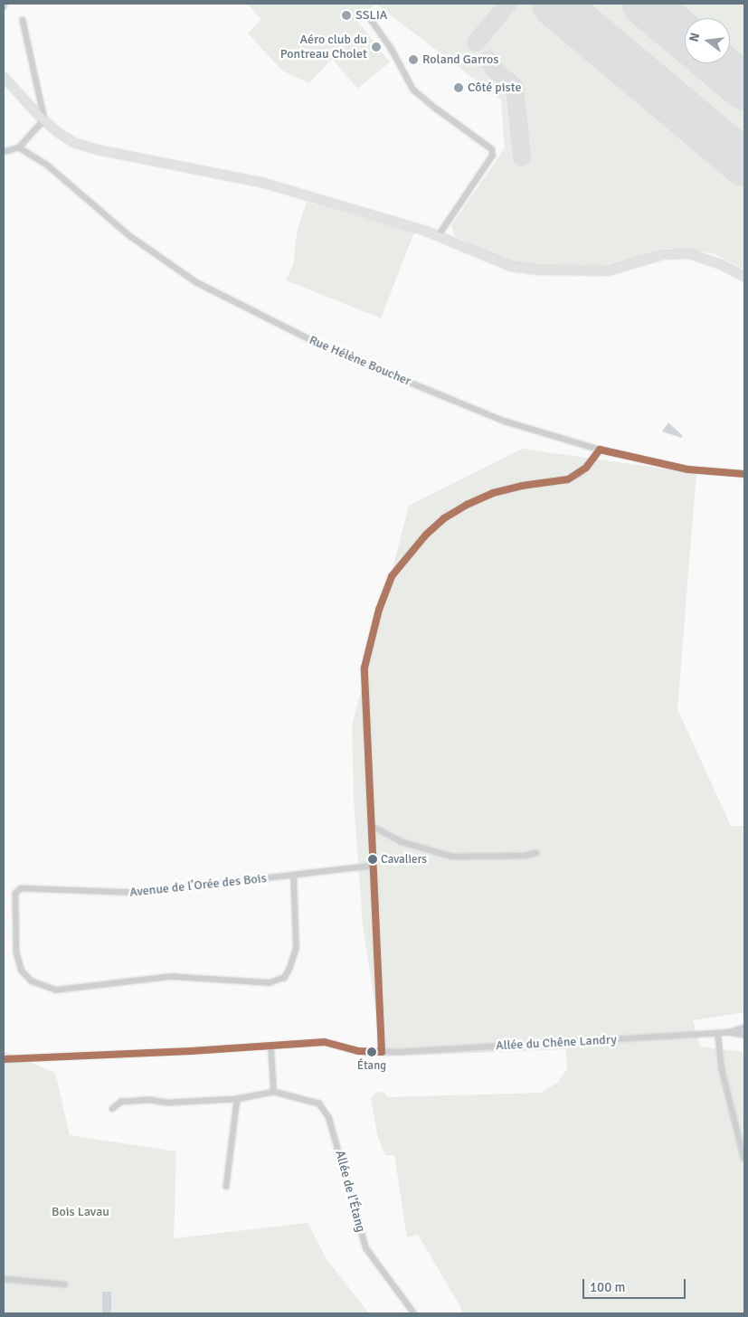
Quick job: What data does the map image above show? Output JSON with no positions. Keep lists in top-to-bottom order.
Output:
{
  "streets": {
    "street": [
      "Rue Hélène Boucher",
      "Avenue de l’Orée des Bois",
      "Allée du Chêne Landry",
      "Allée de l’Étang"
    ]
  },
  "parks": ["Bois Lavau"],
  "places": [
    "SSLIA",
    "Aéro club du Pontreau Cholet",
    "Roland Garros",
    "Côté piste",
    "Cavaliers",
    "Étang"
  ],
  "scale_bar": "100 m",
  "north": "left"
}
